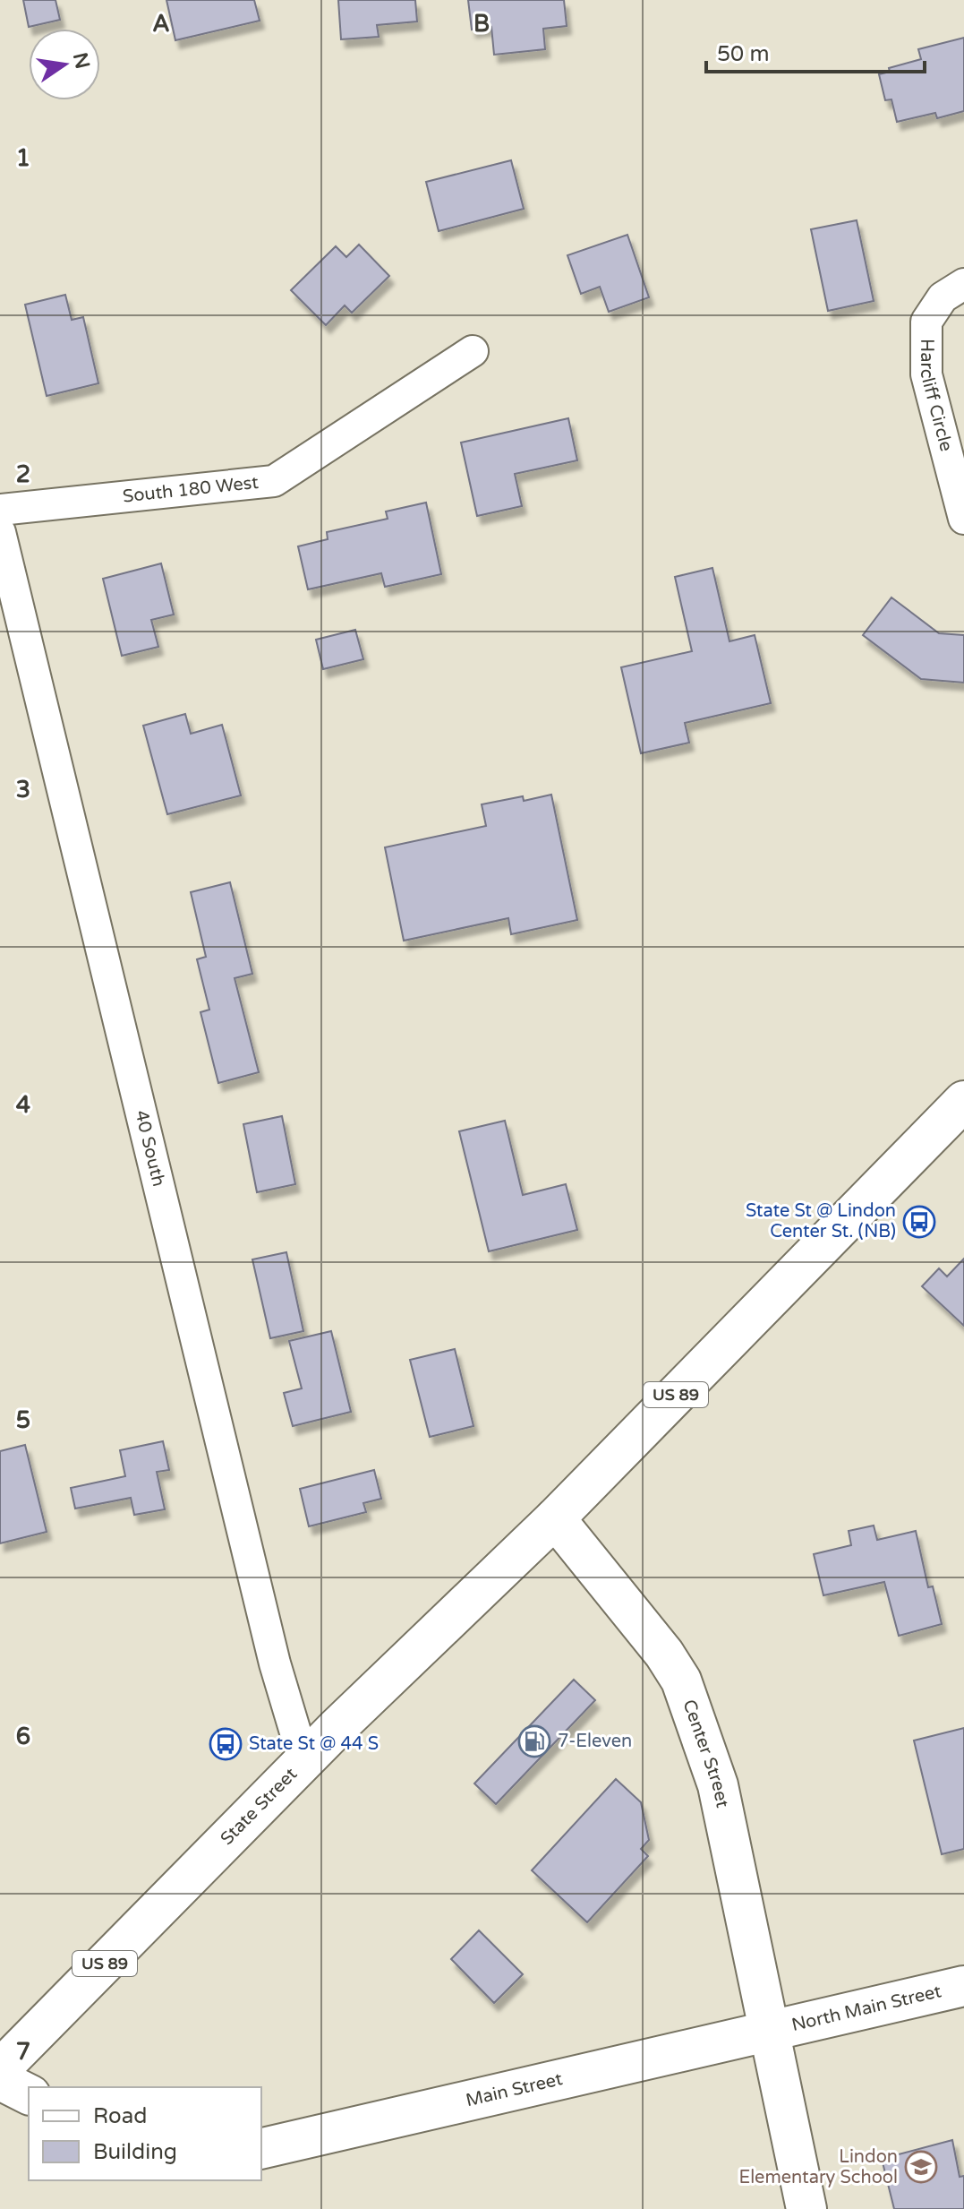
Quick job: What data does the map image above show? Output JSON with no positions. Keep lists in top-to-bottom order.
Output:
{
  "streets": {
    "street": [
      "Harcliff Circle",
      "South 180 West",
      "40 South",
      "US 89",
      "Center Street",
      "State Street",
      "North Main Street",
      "Main Street"
    ]
  },
  "crossings": [
    ["40 South", "State Street"],
    ["US 89", "Center Street"],
    ["US 89", "State Street"],
    ["Center Street", "State Street"],
    ["Center Street", "North Main Street"],
    ["Center Street", "Main Street"],
    ["North Main Street", "Main Street"]
  ],
  "places": {
    "bus stop": ["State St @ Lindon Center St. (NB)", "State St @ 44 S"],
    "fuel station": ["7-Eleven"],
    "school or university": ["Lindon Elementary School"]
  },
  "legend": ["Road", "Building"],
  "scale_bar": "50 m",
  "north": "right",
  "grid": {
    "columns": ["A", "B"],
    "rows": [
      "1",
      "2",
      "3",
      "4",
      "5",
      "6",
      "7"
    ]
  }
}
